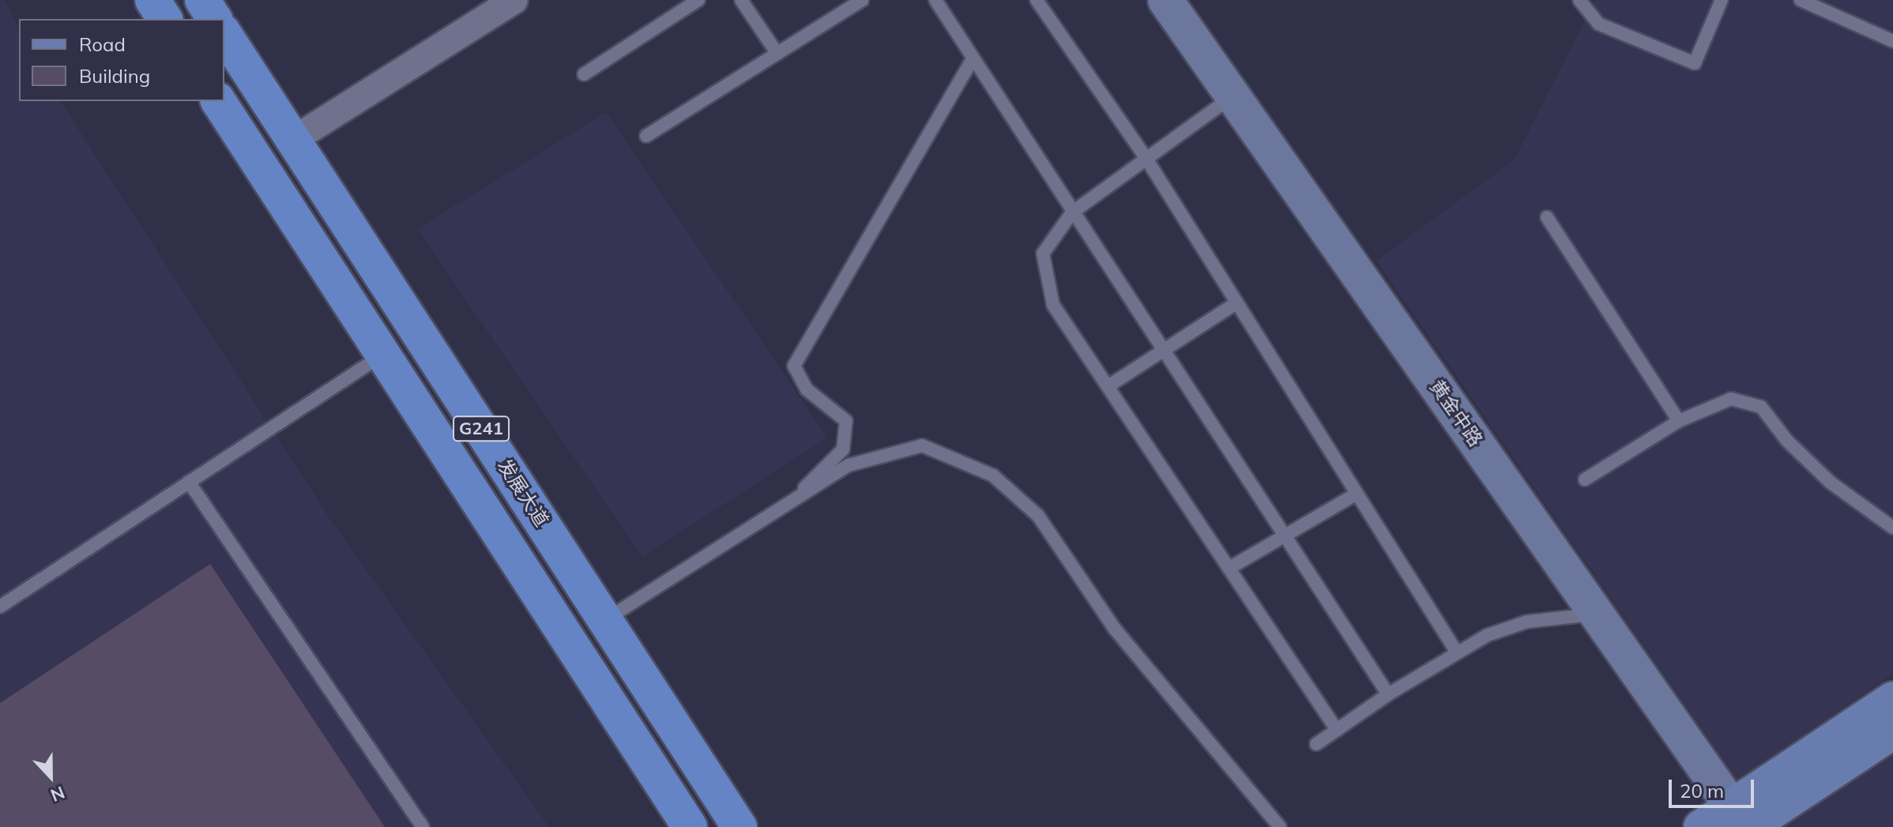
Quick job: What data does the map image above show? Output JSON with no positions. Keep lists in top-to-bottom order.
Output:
{
  "streets": {
    "highway": ["G241", "发展大道"],
    "street": ["黄金中路"]
  },
  "legend": ["Road", "Building"],
  "scale_bar": "20 m",
  "north": "bottom"
}
